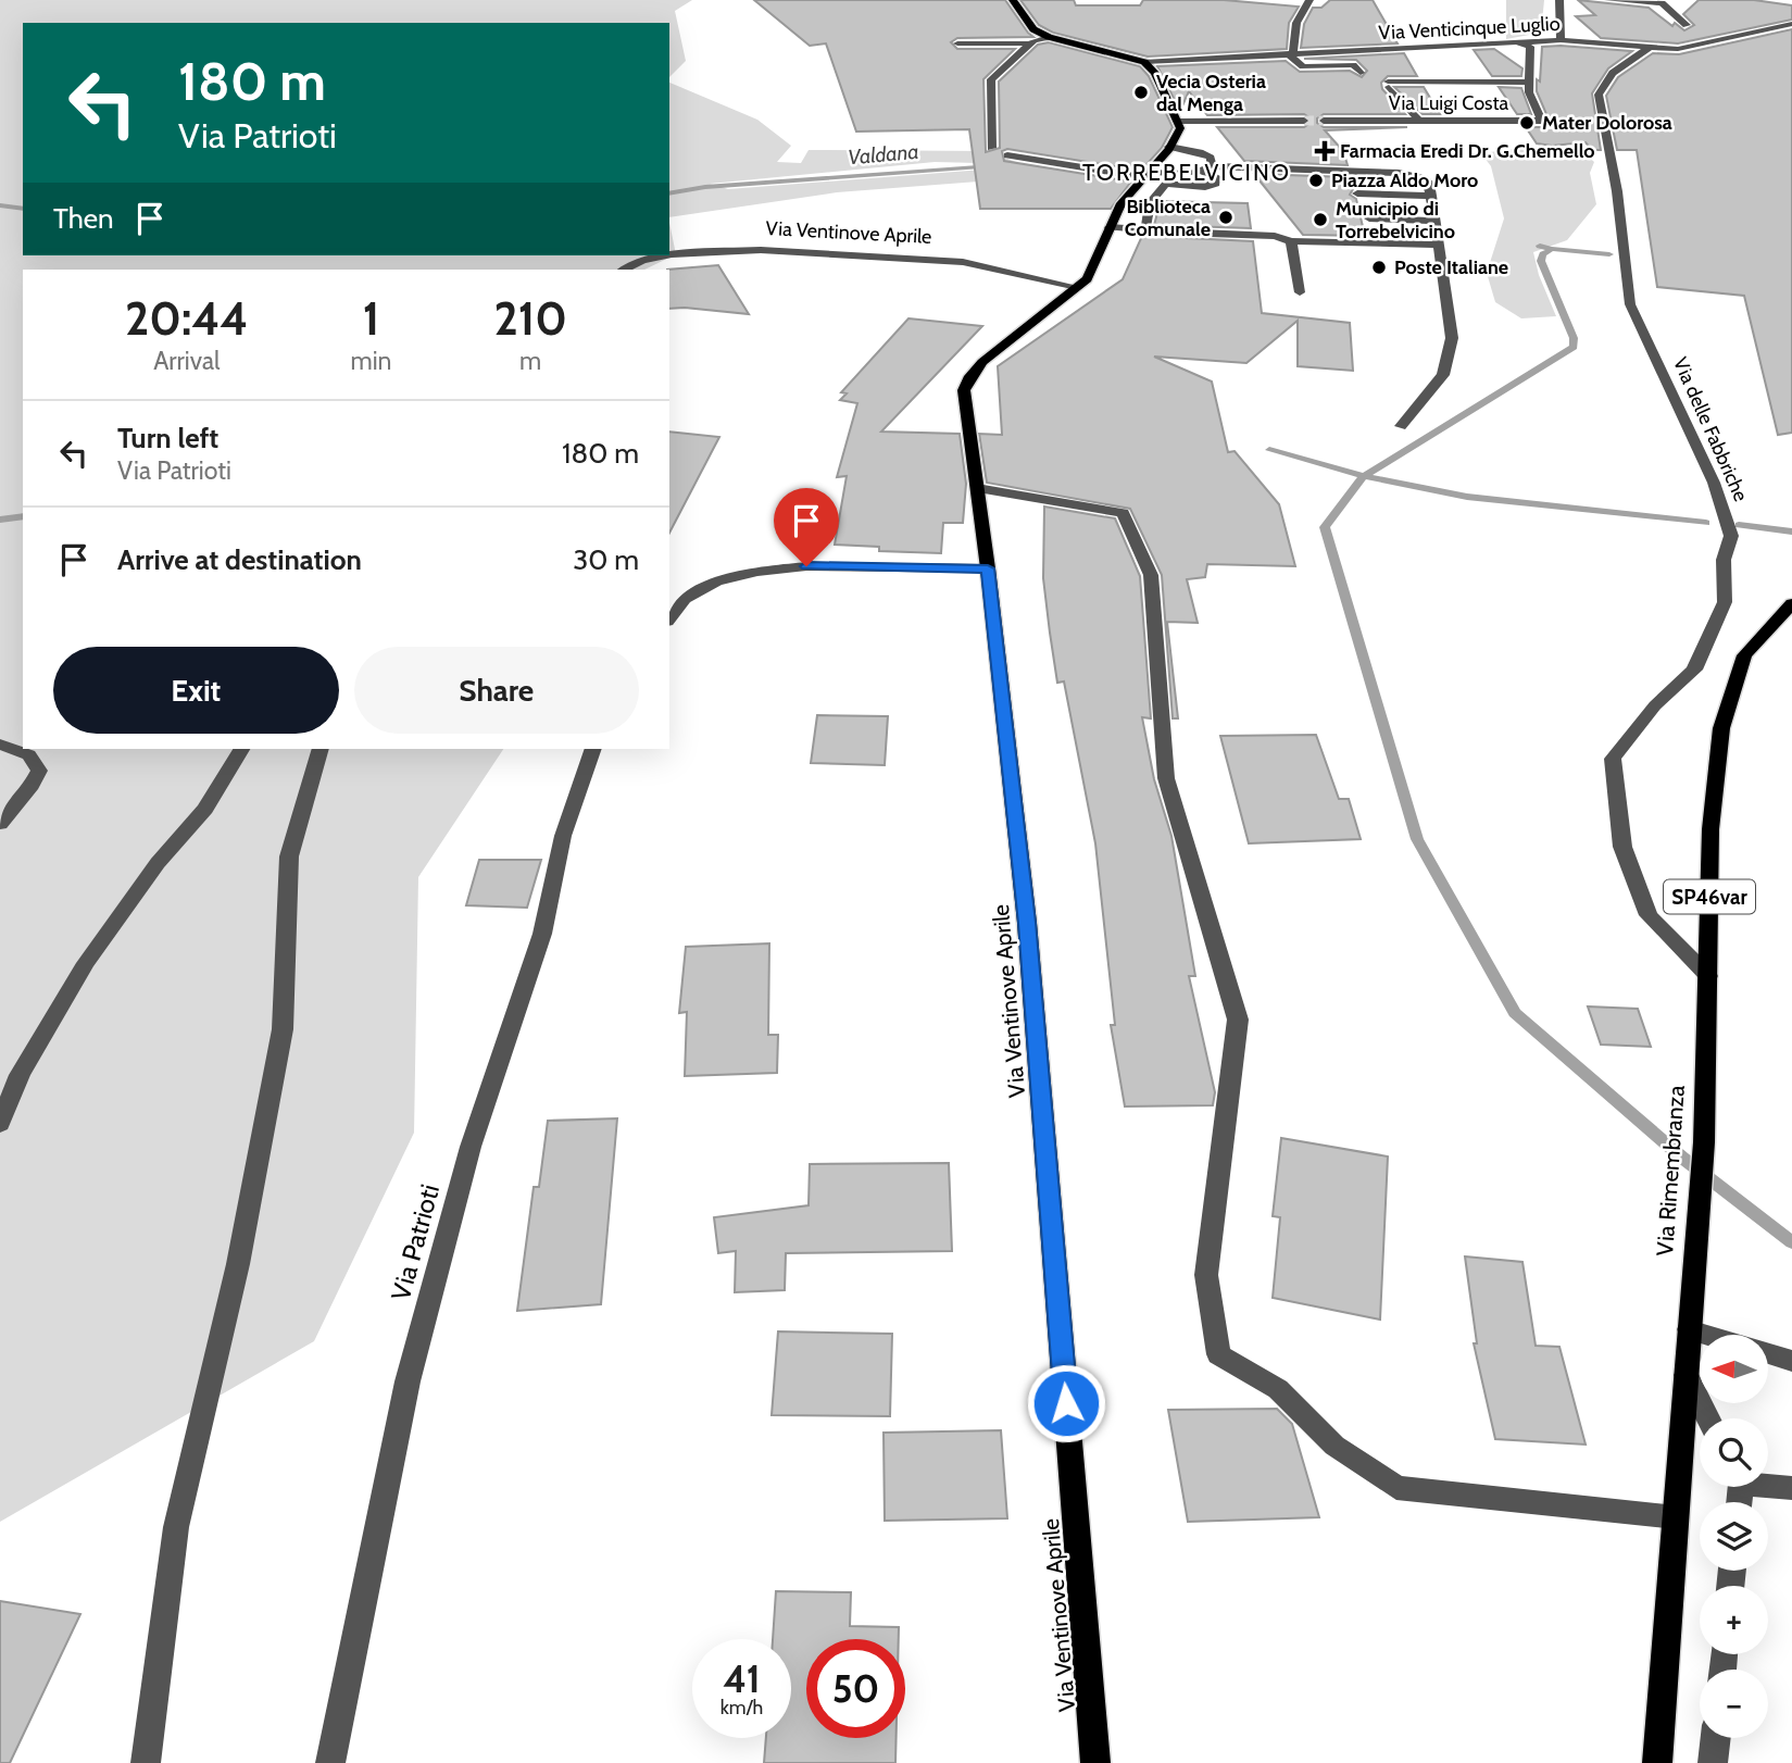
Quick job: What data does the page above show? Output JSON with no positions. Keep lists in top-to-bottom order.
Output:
{
  "streets": {
    "main road": ["Via Ventinove Aprile", "SP46var", "Via Rimembranza"],
    "street": [
      "Via Venticinque Luglio",
      "Via Luigi Costa",
      "Via delle Fabbriche",
      "Via Patrioti"
    ]
  },
  "crossings": [
    ["Via Venticinque Luglio", "Via delle Fabbriche"],
    ["Via delle Fabbriche", "Via Rimembranza"]
  ],
  "districts": ["TORREBELVICINO"],
  "water": ["Valdana"],
  "places": {
    "other": [
      "Vecia Osteria dal Menga",
      "Mater Dolorosa",
      "Piazza Aldo Moro",
      "Biblioteca Comunale",
      "Municipio di Torrebelvicino",
      "Poste Italiane"
    ],
    "health": ["Farmacia Eredi Dr. G.Chemello"]
  },
  "north": "left",
  "page": {
    "turn": ["180 m", "Via Patrioti"],
    "then": "Then",
    "eta": [
      "20:44",
      "Arrival",
      "1",
      "min",
      "210",
      "m"
    ],
    "list": [
      {
        "name": "Turn left",
        "note": "Via Patrioti",
        "value": "180 m"
      },
      {
        "name": "Arrive at destination",
        "value": "30 m"
      }
    ],
    "buttons": ["Exit", "Share"],
    "map_buttons": ["+", "−"],
    "speed": "41 km/h",
    "limit": "50"
  }
}
